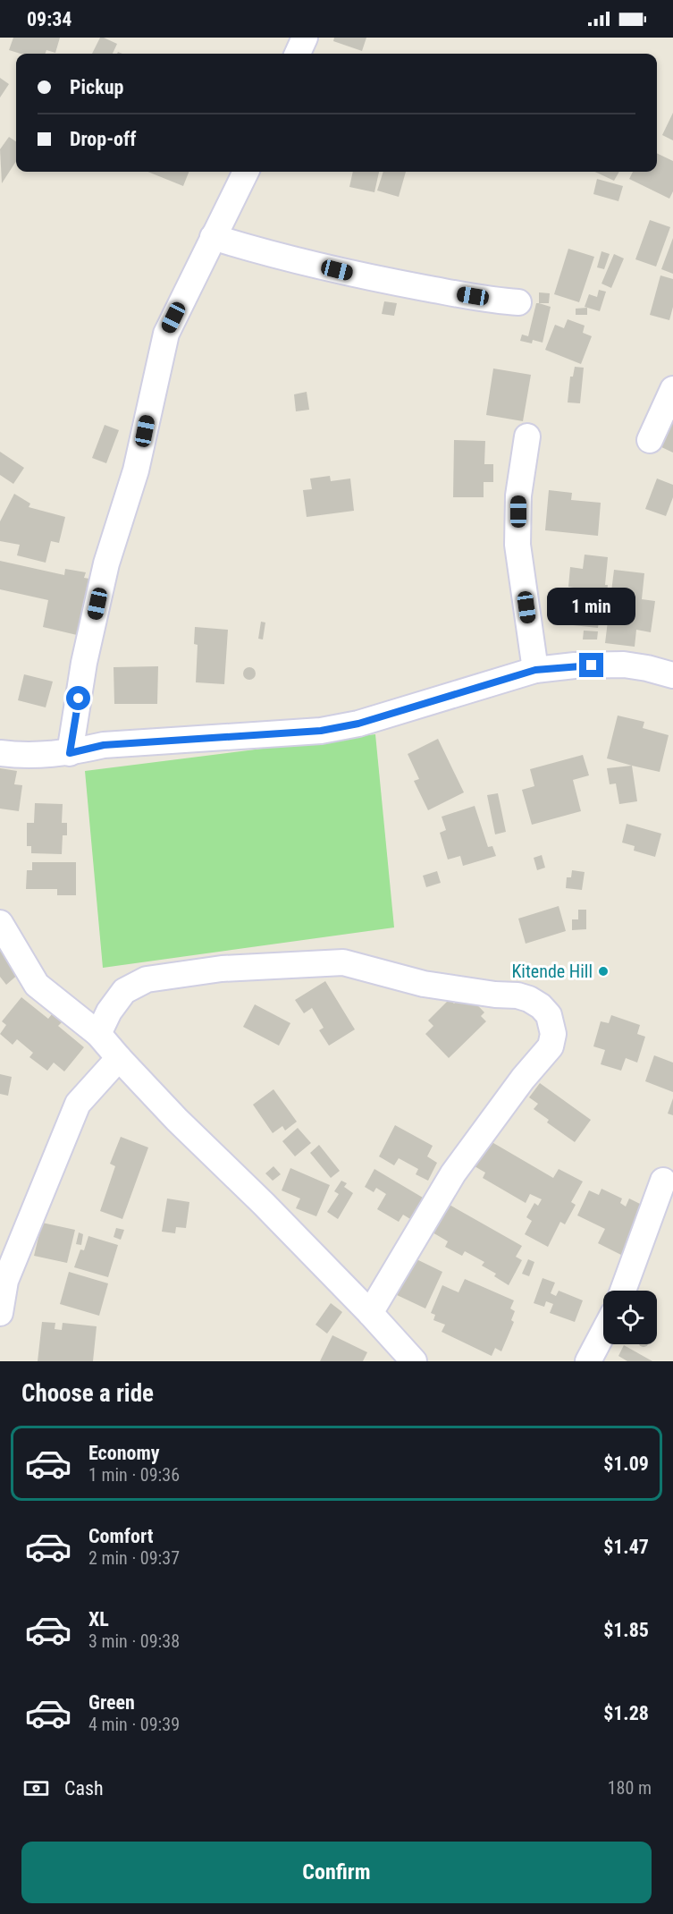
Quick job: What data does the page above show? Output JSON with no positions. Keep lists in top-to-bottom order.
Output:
{
  "places": ["Kitende Hill"],
  "page": {
    "status": "09:34",
    "banner": ["Pickup", "Drop-off"],
    "bubble": "1 min",
    "heading": "Choose a ride",
    "list": [
      {
        "name": "Economy",
        "note": "1 min · 09:36",
        "value": "$1.09"
      },
      {
        "name": "Comfort",
        "note": "2 min · 09:37",
        "value": "$1.47"
      },
      {
        "name": "XL",
        "note": "3 min · 09:38",
        "value": "$1.85"
      },
      {
        "name": "Green",
        "note": "4 min · 09:39",
        "value": "$1.28"
      }
    ],
    "pay": ["Cash", "180 m"],
    "buttons": "Confirm"
  }
}
